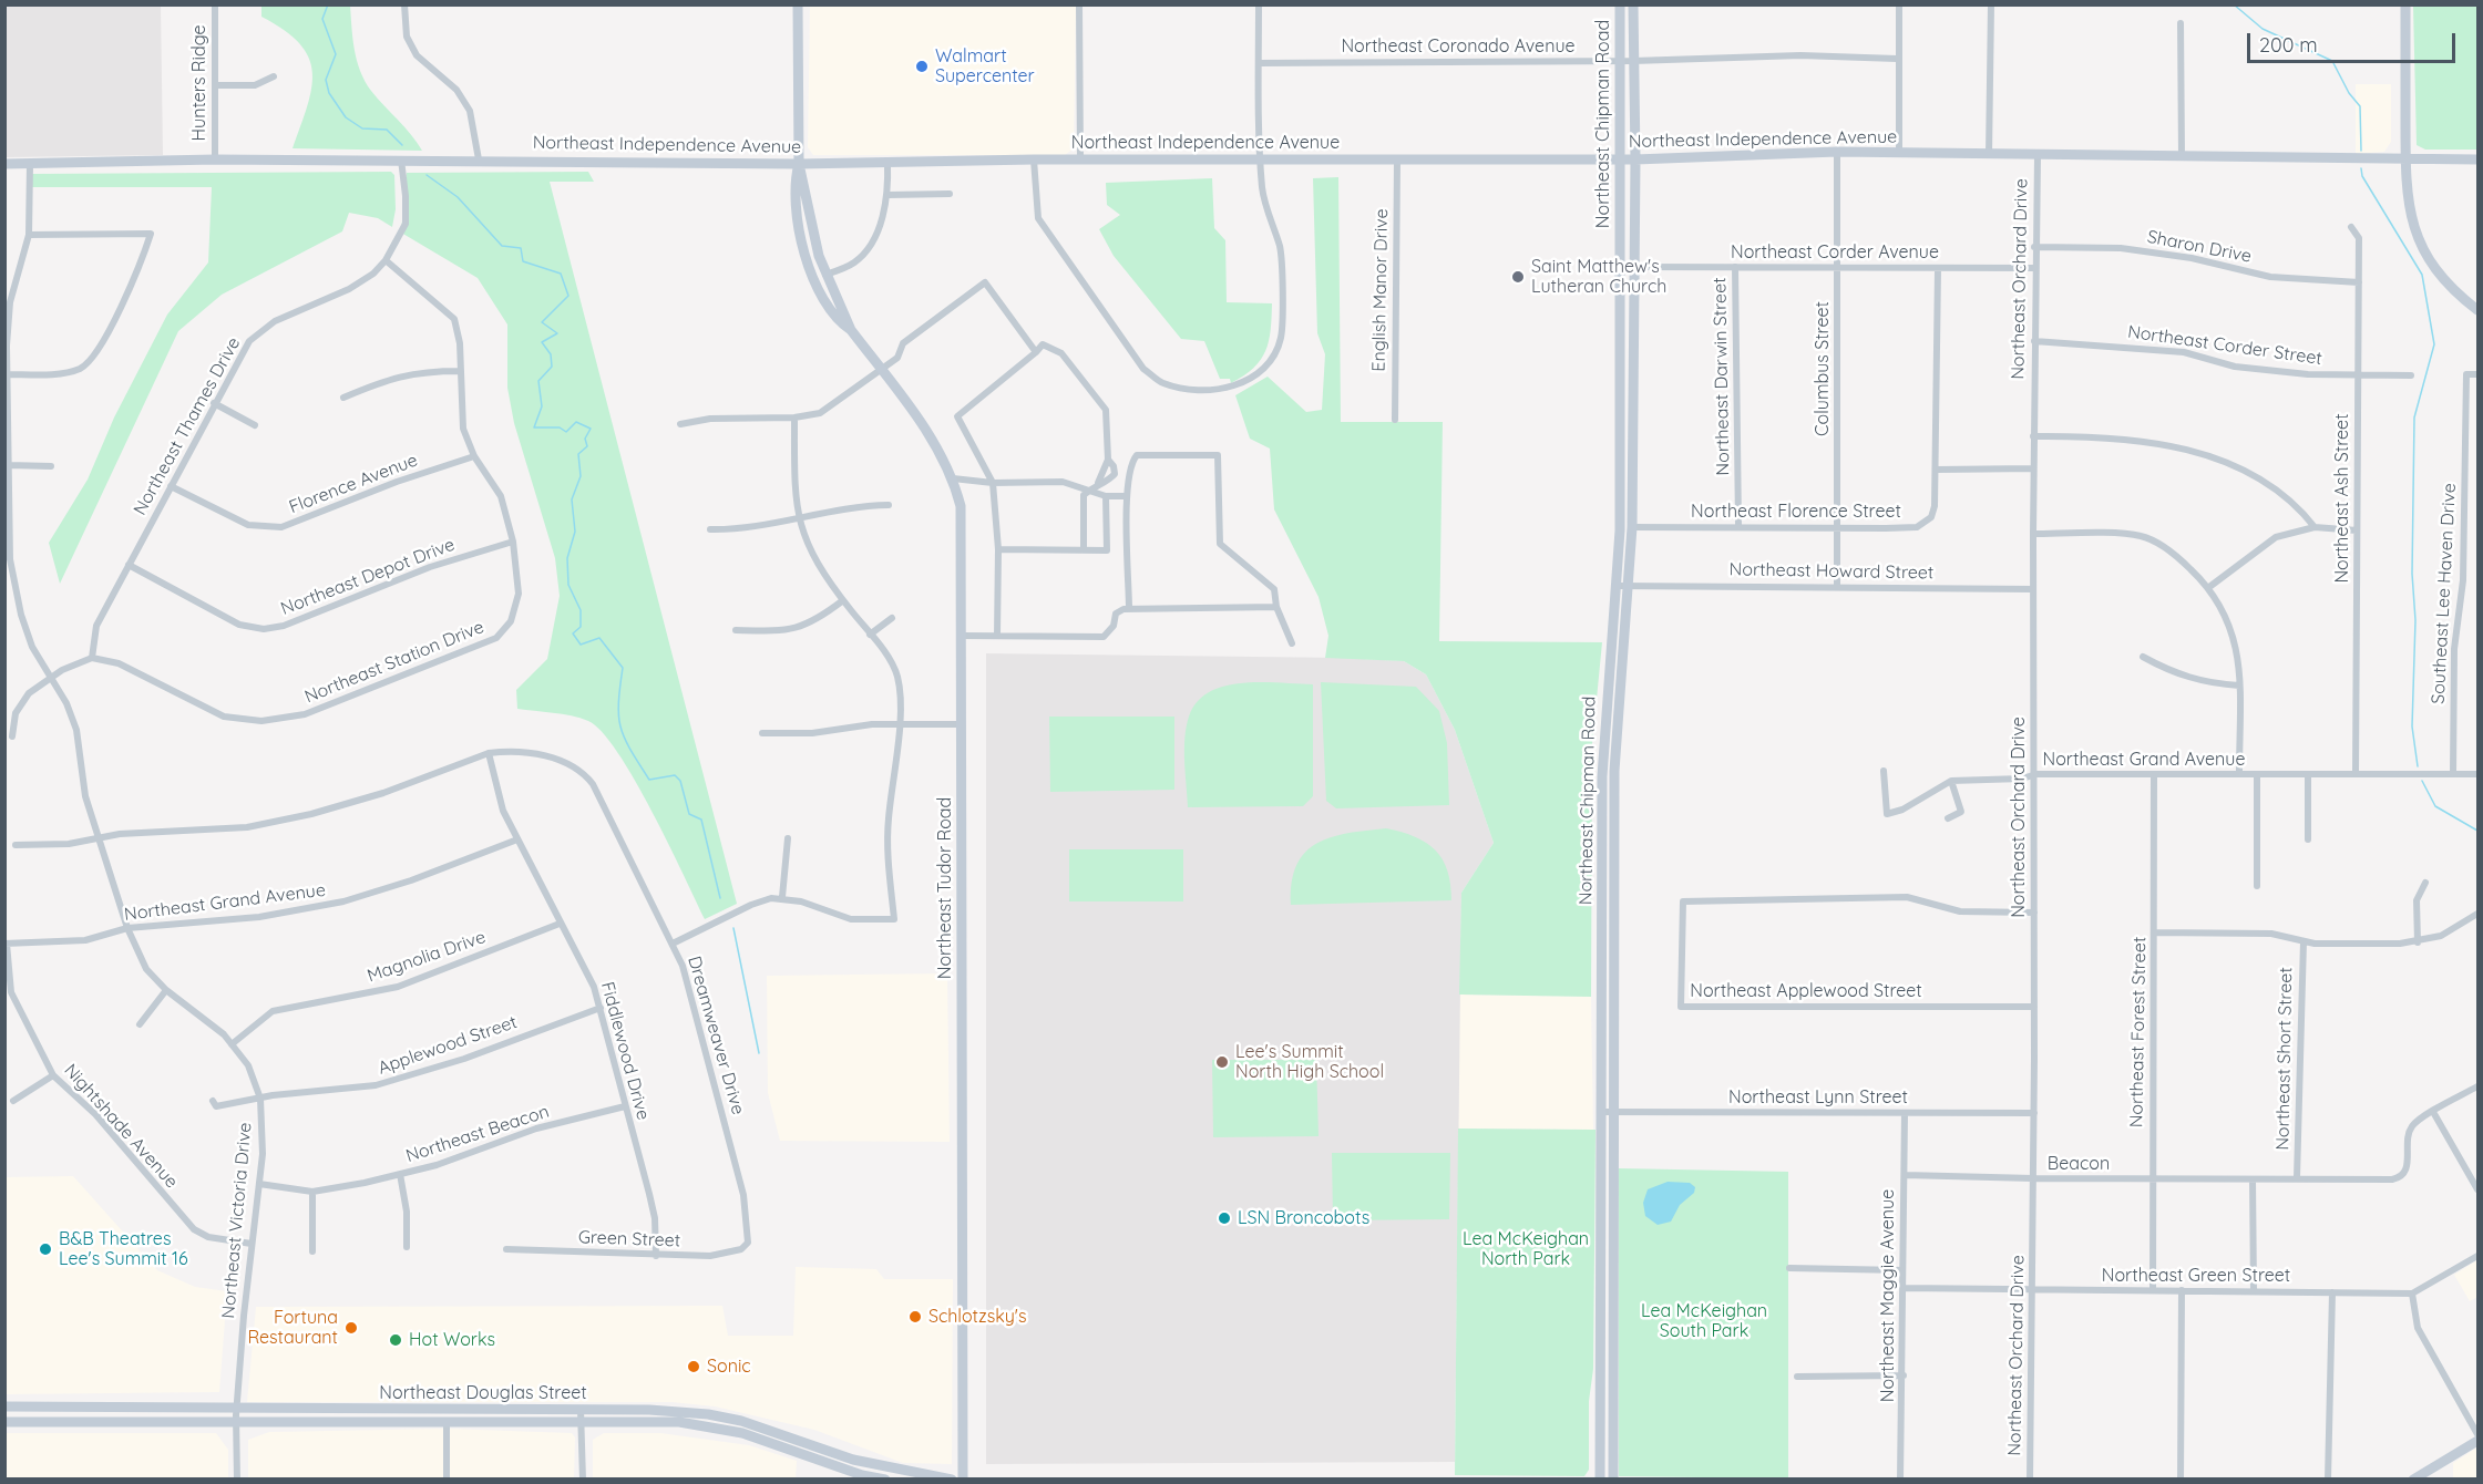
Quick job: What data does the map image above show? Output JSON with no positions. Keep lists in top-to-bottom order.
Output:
{
  "streets": {
    "main road": [
      "Northeast Chipman Road",
      "Northeast Independence Avenue",
      "Northeast Tudor Road",
      "Northeast Douglas Street"
    ],
    "street": [
      "Northeast Coronado Avenue",
      "Hunters Ridge",
      "Sharon Drive",
      "Northeast Corder Avenue",
      "Northeast Orchard Drive",
      "English Manor Drive",
      "Northeast Corder Street",
      "Columbus Street",
      "Northeast Darwin Street",
      "Northeast Thames Drive",
      "Florence Avenue",
      "Northeast Ash Street",
      "Northeast Florence Street",
      "Northeast Howard Street",
      "Northeast Depot Drive",
      "Southeast Lee Haven Drive",
      "Northeast Station Drive",
      "Northeast Grand Avenue",
      "Magnolia Drive",
      "Northeast Applewood Street",
      "Northeast Forest Street",
      "Dreamweaver Drive",
      "Applewood Street",
      "Fiddlewood Drive",
      "Northeast Short Street",
      "Northeast Lynn Street",
      "Nightshade Avenue",
      "Northeast Beacon",
      "Beacon",
      "Northeast Victoria Drive",
      "Green Street",
      "Northeast Green Street",
      "Northeast Maggie Avenue"
    ]
  },
  "crossings": [
    ["Northeast Coronado Avenue", "Northeast Chipman Road"],
    ["Hunters Ridge", "Northeast Independence Avenue"],
    ["Northeast Chipman Road", "Northeast Independence Avenue"],
    ["Northeast Chipman Road", "Northeast Corder Avenue"],
    ["Northeast Chipman Road", "Northeast Florence Street"],
    ["Northeast Chipman Road", "Northeast Howard Street"],
    ["Northeast Chipman Road", "Northeast Lynn Street"],
    ["Northeast Independence Avenue", "Northeast Orchard Drive"],
    ["Northeast Independence Avenue", "English Manor Drive"],
    ["Northeast Independence Avenue", "Columbus Street"],
    ["Northeast Independence Avenue", "Northeast Thames Drive"],
    ["Northeast Independence Avenue", "Northeast Tudor Road"],
    ["Northeast Independence Avenue", "Northeast Victoria Drive"],
    ["Sharon Drive", "Northeast Orchard Drive"],
    ["Sharon Drive", "Northeast Ash Street"],
    ["Northeast Corder Avenue", "Northeast Orchard Drive"],
    ["Northeast Corder Avenue", "Columbus Street"],
    ["Northeast Corder Avenue", "Northeast Darwin Street"],
    ["Northeast Corder Avenue", "Northeast Florence Street"],
    ["Northeast Orchard Drive", "Northeast Corder Street"],
    ["Northeast Orchard Drive", "Northeast Howard Street"],
    ["Northeast Orchard Drive", "Northeast Grand Avenue"],
    ["Northeast Orchard Drive", "Northeast Applewood Street"],
    ["Northeast Orchard Drive", "Northeast Lynn Street"],
    ["Northeast Orchard Drive", "Beacon"],
    ["Northeast Orchard Drive", "Northeast Green Street"],
    ["Northeast Corder Street", "Northeast Ash Street"],
    ["Columbus Street", "Northeast Florence Street"],
    ["Columbus Street", "Northeast Howard Street"],
    ["Northeast Darwin Street", "Northeast Florence Street"],
    ["Northeast Thames Drive", "Florence Avenue"],
    ["Northeast Thames Drive", "Northeast Depot Drive"],
    ["Northeast Thames Drive", "Northeast Station Drive"],
    ["Florence Avenue", "Northeast Station Drive"],
    ["Northeast Ash Street", "Northeast Grand Avenue"],
    ["Northeast Depot Drive", "Northeast Station Drive"],
    ["Southeast Lee Haven Drive", "Northeast Grand Avenue"],
    ["Northeast Grand Avenue", "Northeast Forest Street"],
    ["Northeast Grand Avenue", "Fiddlewood Drive"],
    ["Northeast Grand Avenue", "Nightshade Avenue"],
    ["Northeast Grand Avenue", "Northeast Victoria Drive"],
    ["Magnolia Drive", "Fiddlewood Drive"],
    ["Magnolia Drive", "Northeast Victoria Drive"],
    ["Northeast Forest Street", "Beacon"],
    ["Northeast Forest Street", "Northeast Green Street"],
    ["Dreamweaver Drive", "Fiddlewood Drive"],
    ["Dreamweaver Drive", "Green Street"],
    ["Applewood Street", "Fiddlewood Drive"],
    ["Applewood Street", "Northeast Victoria Drive"],
    ["Fiddlewood Drive", "Northeast Beacon"],
    ["Fiddlewood Drive", "Green Street"],
    ["Northeast Short Street", "Beacon"],
    ["Northeast Lynn Street", "Northeast Maggie Avenue"],
    ["Nightshade Avenue", "Northeast Victoria Drive"],
    ["Northeast Beacon", "Northeast Victoria Drive"],
    ["Beacon", "Northeast Maggie Avenue"],
    ["Northeast Victoria Drive", "Northeast Douglas Street"],
    ["Northeast Green Street", "Northeast Maggie Avenue"]
  ],
  "parks": ["Lea McKeighan North Park", "Lea McKeighan South Park"],
  "places": [
    "Walmart Supercenter",
    "Saint Matthew's Lutheran Church",
    "Lee's Summit North High School",
    "LSN Broncobots",
    "B&B Theatres Lee's Summit 16",
    "Schlotzsky's",
    "Fortuna Restaurant",
    "Hot Works",
    "Sonic"
  ],
  "scale_bar": "200 m"
}
